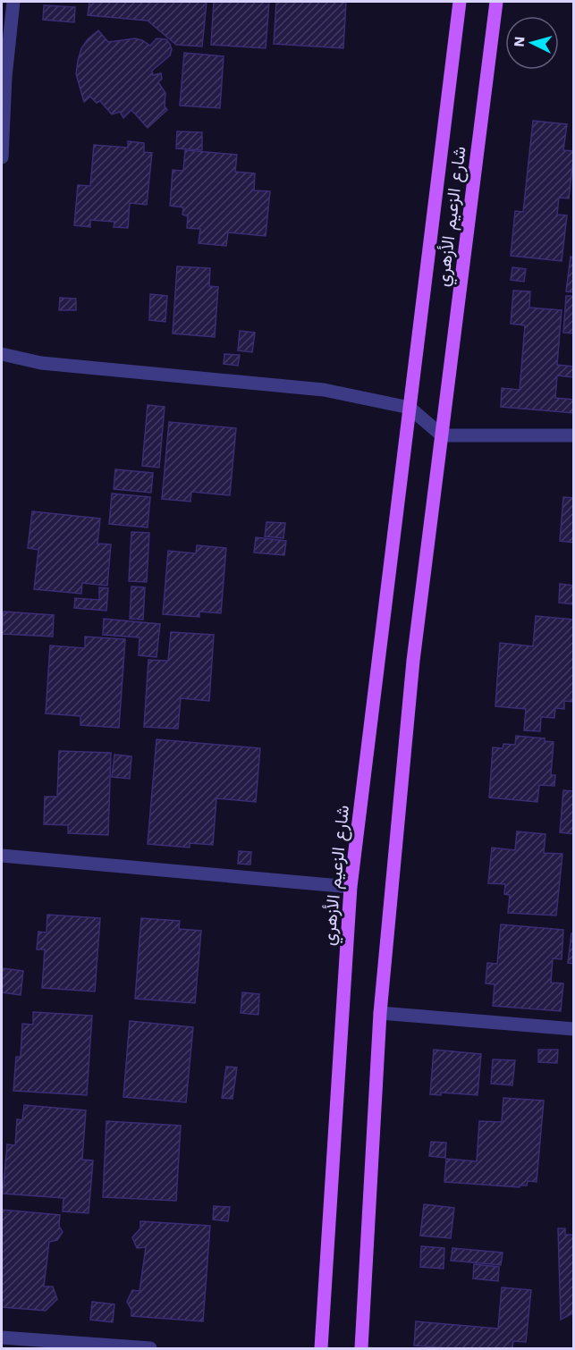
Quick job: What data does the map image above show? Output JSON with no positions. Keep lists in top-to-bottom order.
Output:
{
  "streets": {
    "main road": ["شارع الزعيم الأزهري"]
  },
  "north": "left"
}
